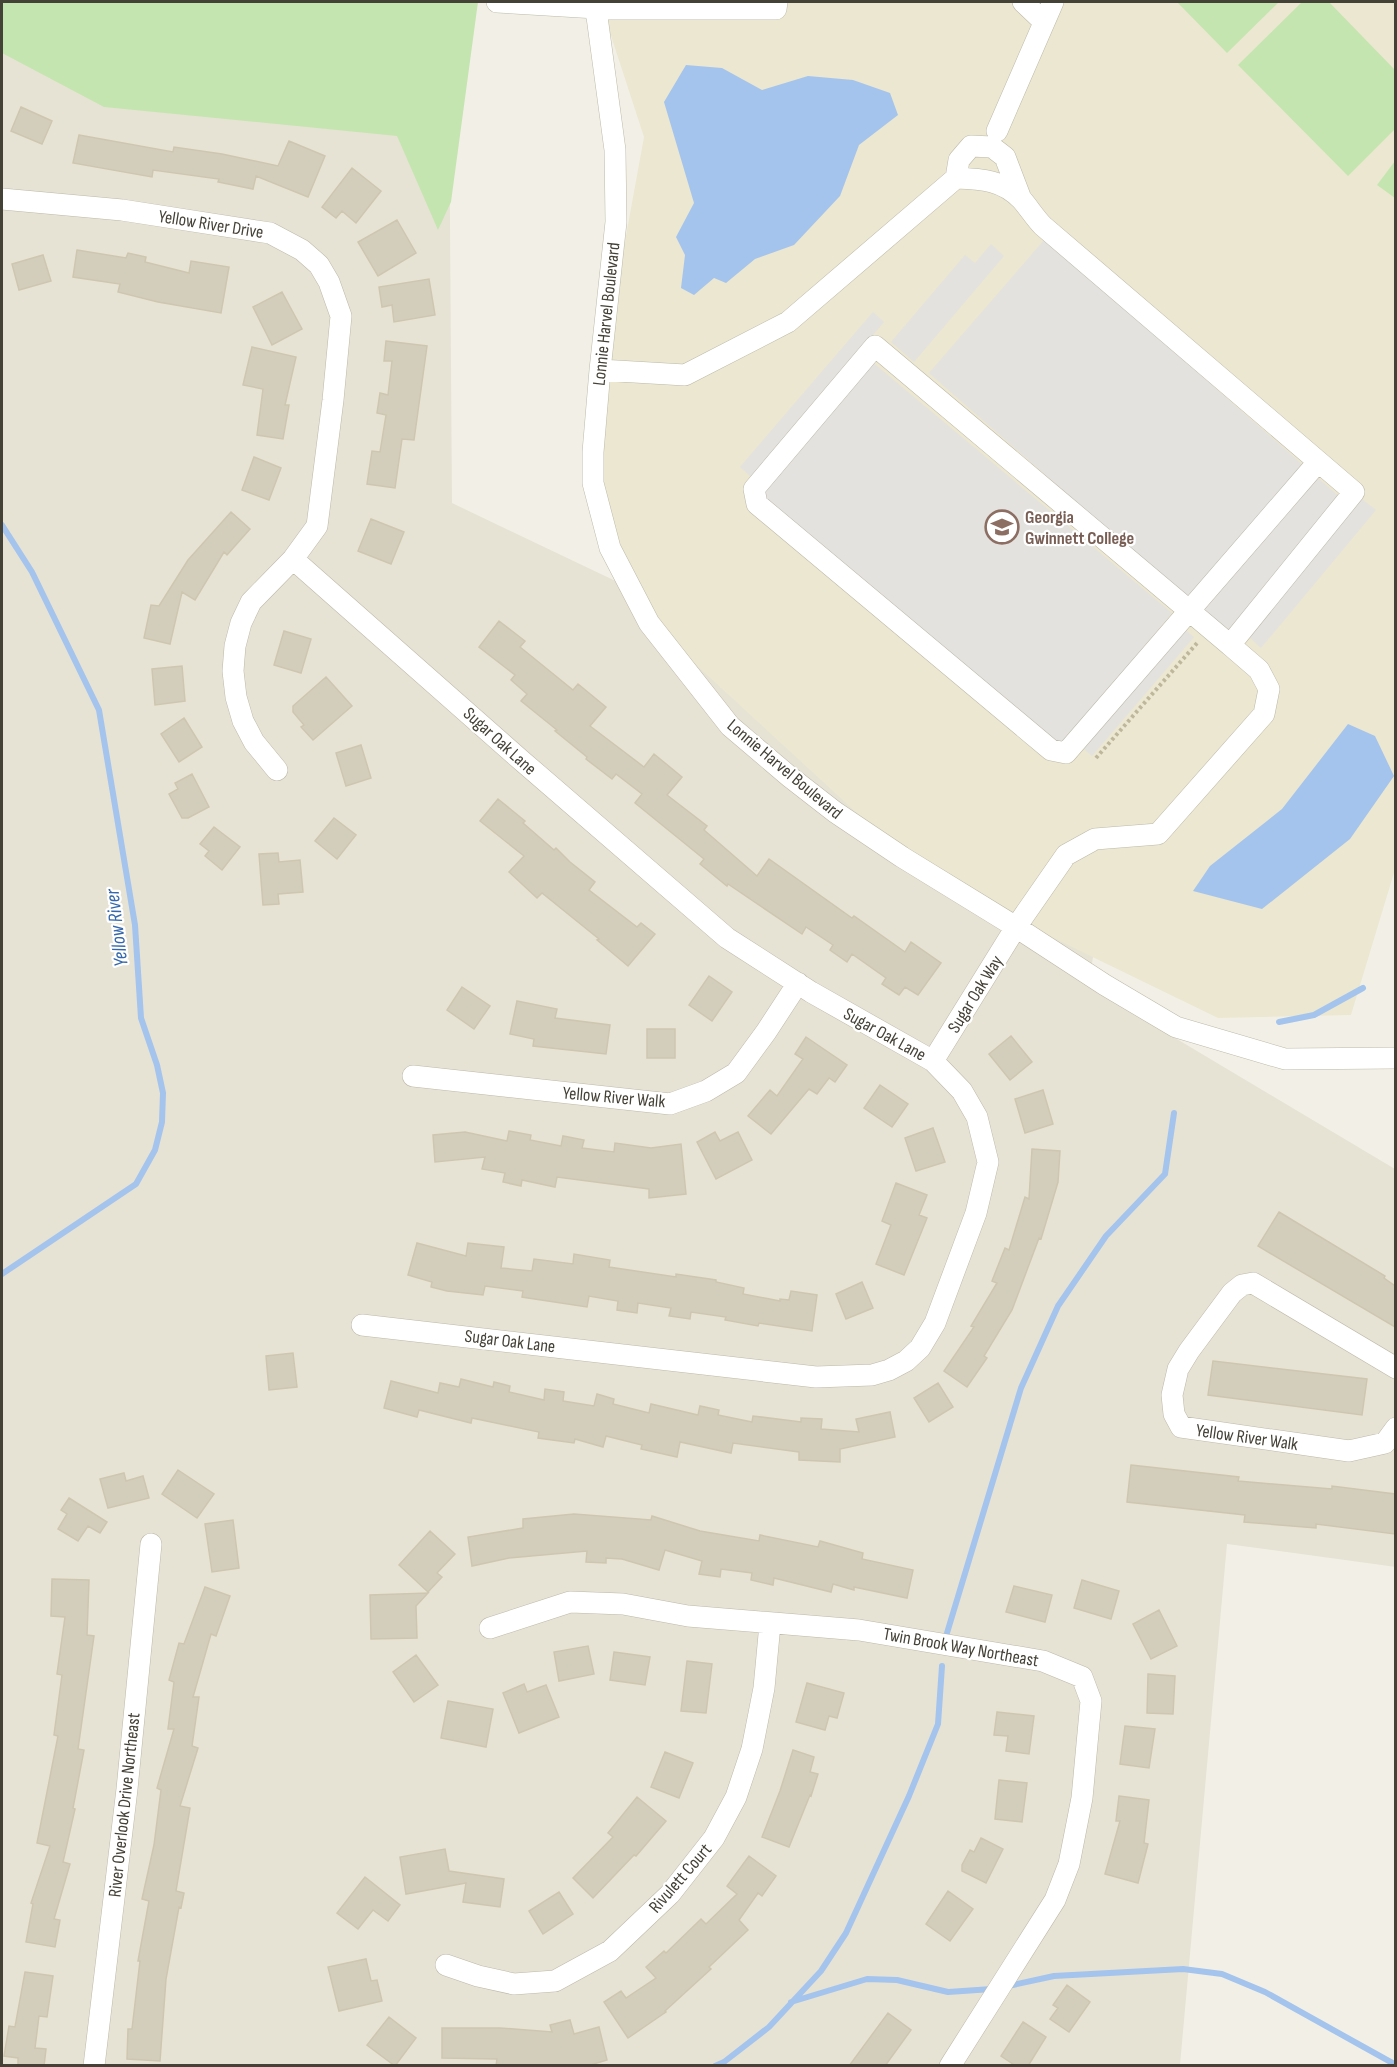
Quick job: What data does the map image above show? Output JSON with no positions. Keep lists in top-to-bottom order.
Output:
{
  "streets": {
    "street": [
      "Yellow River Drive",
      "Lonnie Harvel Boulevard",
      "Sugar Oak Lane",
      "Sugar Oak Way",
      "Yellow River Walk",
      "Twin Brook Way Northeast",
      "River Overlook Drive Northeast",
      "Rivulett Court"
    ]
  },
  "crossings": [
    ["Yellow River Drive", "Sugar Oak Lane"],
    ["Lonnie Harvel Boulevard", "Sugar Oak Way"],
    ["Sugar Oak Lane", "Sugar Oak Way"],
    ["Sugar Oak Lane", "Yellow River Walk"],
    ["Twin Brook Way Northeast", "Rivulett Court"]
  ],
  "water": ["Yellow River"],
  "places": {
    "school or university": ["Georgia Gwinnett College"]
  }
}
